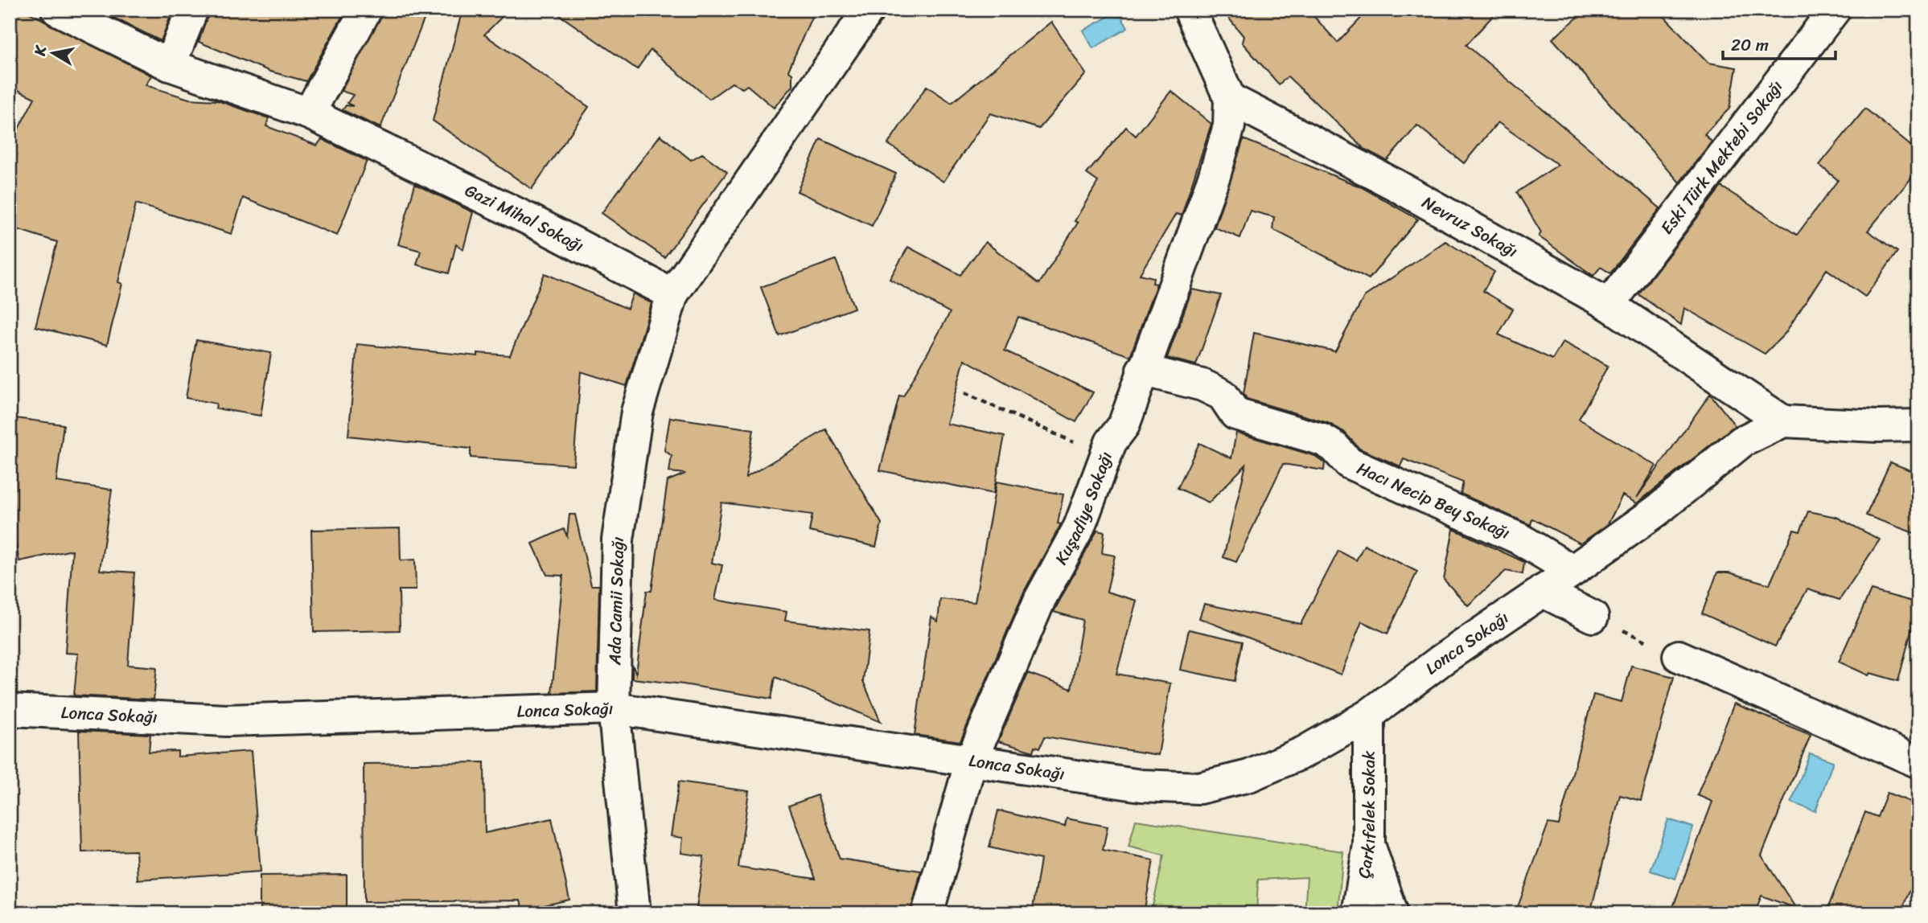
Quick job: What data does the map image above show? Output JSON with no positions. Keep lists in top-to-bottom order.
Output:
{
  "streets": {
    "street": [
      "Eski Türk Mektebi Sokağı",
      "Gazi Mihal Sokağı",
      "Nevruz Sokağı",
      "Hacı Necip Bey Sokağı",
      "Kuşadiye Sokağı",
      "Ada Camii Sokağı",
      "Lonca Sokağı",
      "Çarkıfelek Sokak"
    ]
  },
  "crossings": [
    ["Eski Türk Mektebi Sokağı", "Nevruz Sokağı"],
    ["Gazi Mihal Sokağı", "Ada Camii Sokağı"],
    ["Nevruz Sokağı", "Kuşadiye Sokağı"],
    ["Nevruz Sokağı", "Lonca Sokağı"],
    ["Hacı Necip Bey Sokağı", "Kuşadiye Sokağı"],
    ["Hacı Necip Bey Sokağı", "Lonca Sokağı"],
    ["Kuşadiye Sokağı", "Lonca Sokağı"],
    ["Ada Camii Sokağı", "Lonca Sokağı"],
    ["Lonca Sokağı", "Çarkıfelek Sokak"]
  ],
  "scale_bar": "20 m",
  "north": "left"
}
